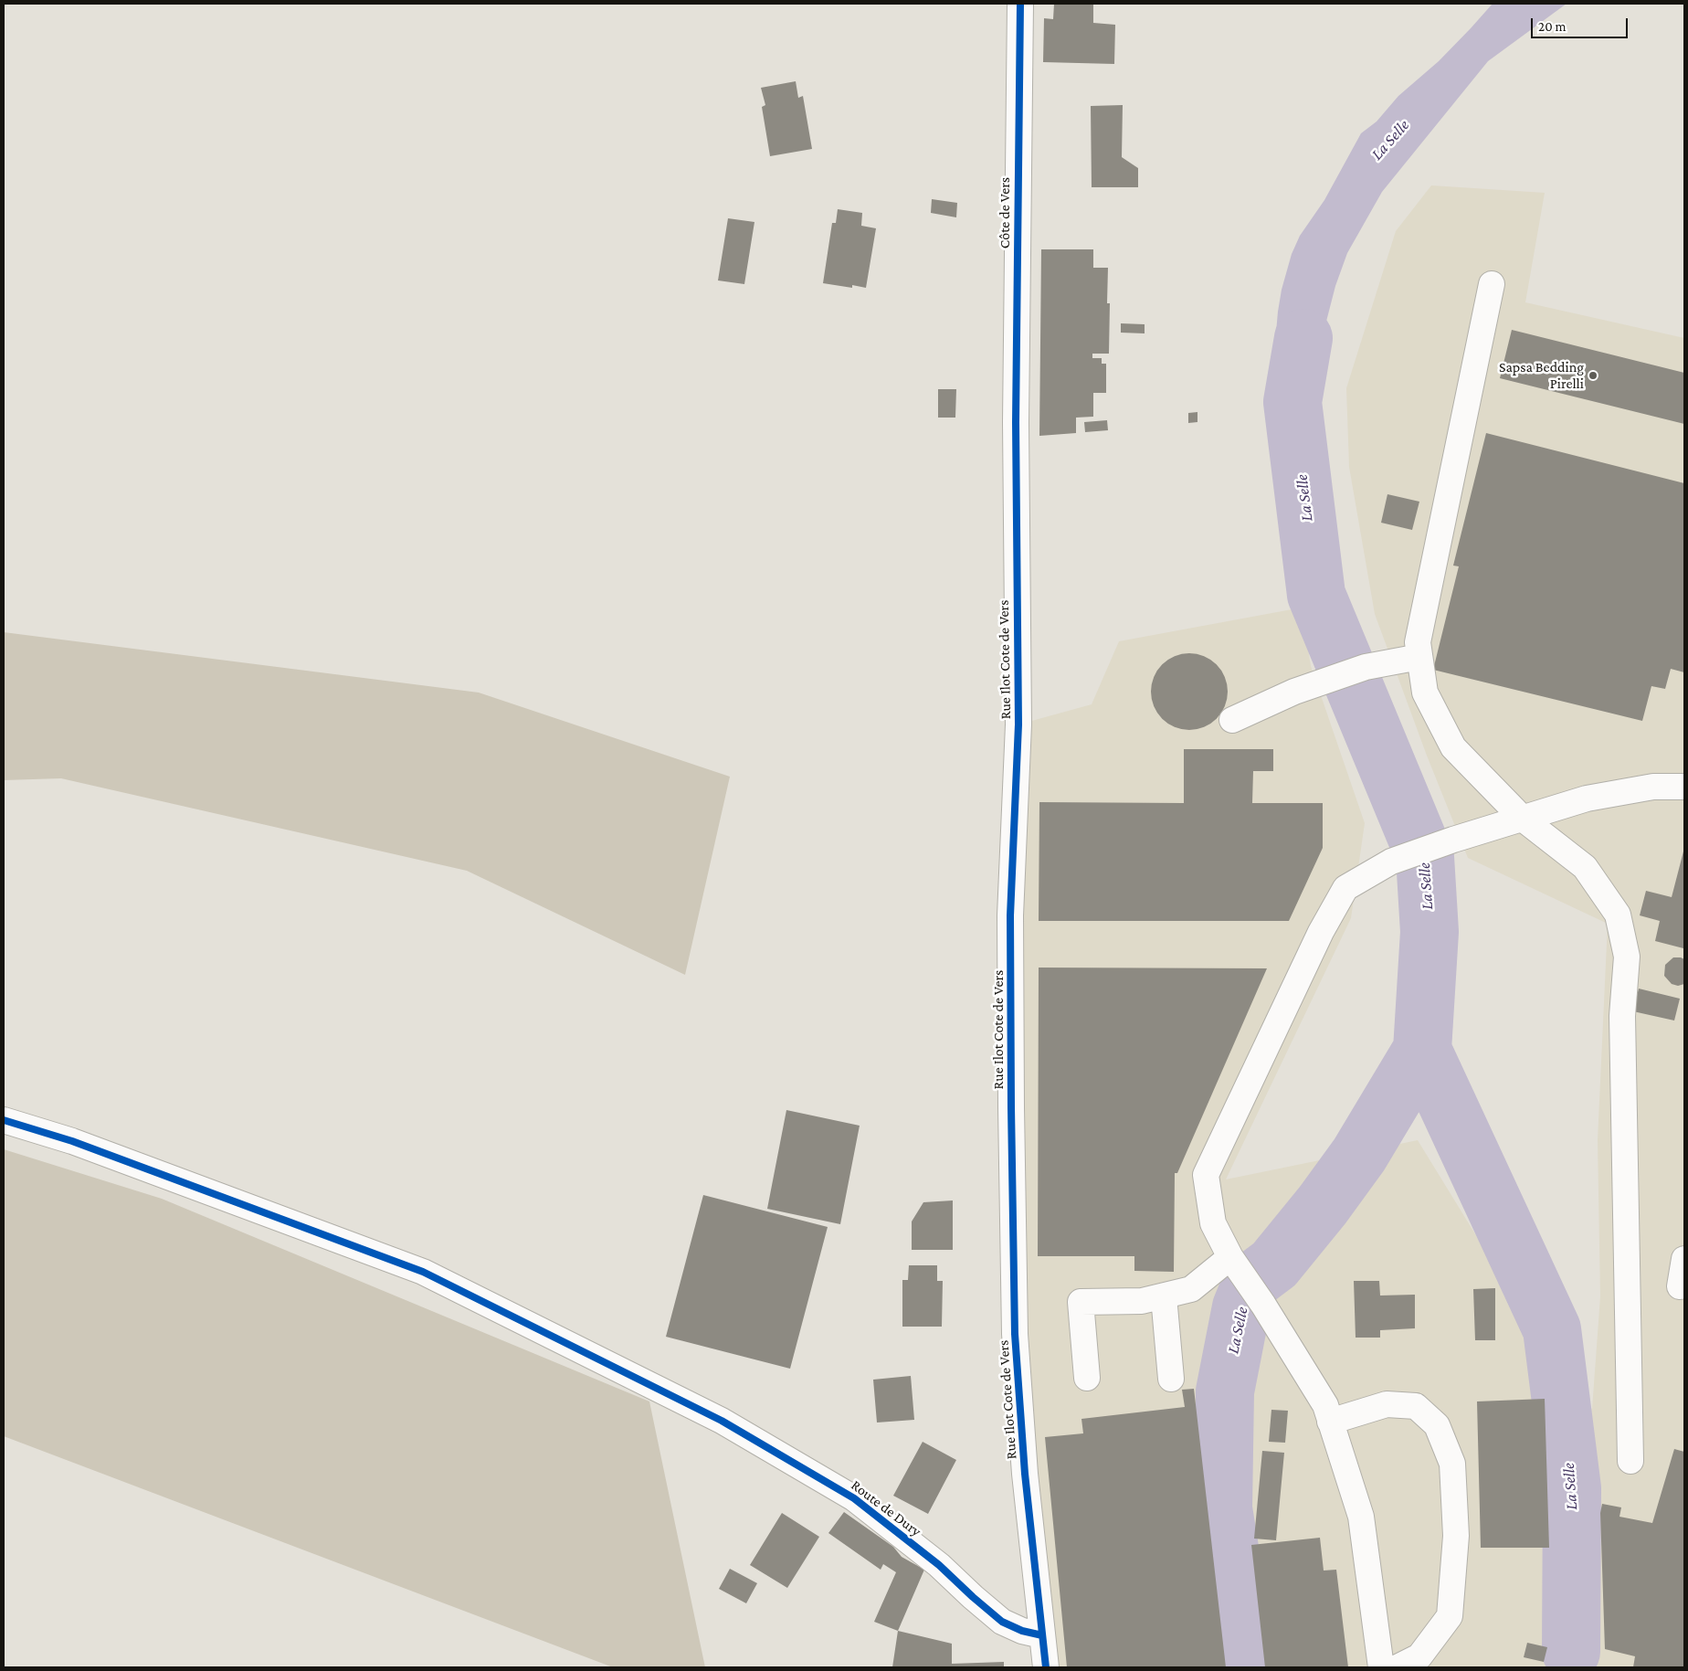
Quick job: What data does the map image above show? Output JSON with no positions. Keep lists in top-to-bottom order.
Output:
{
  "streets": {
    "street": ["Côte de Vers", "Rue Ilot Cote de Vers", "Route de Dury"]
  },
  "crossings": [
    ["Côte de Vers", "Rue Ilot Cote de Vers"],
    ["Rue Ilot Cote de Vers", "Route de Dury"]
  ],
  "water": ["La Selle"],
  "places": ["Sapsa Bedding Pirelli"],
  "scale_bar": "20 m"
}
